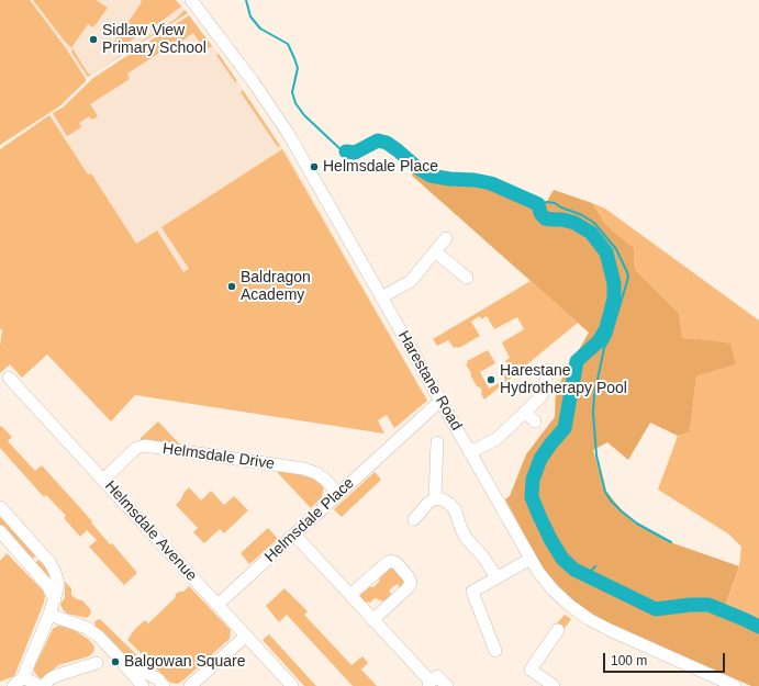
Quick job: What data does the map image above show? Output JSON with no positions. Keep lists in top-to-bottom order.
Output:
{
  "streets": {
    "street": [
      "Harestane Road",
      "Helmsdale Drive",
      "Helmsdale Place",
      "Helmsdale Avenue"
    ]
  },
  "crossings": [
    ["Harestane Road", "Helmsdale Place"],
    ["Helmsdale Drive", "Helmsdale Place"],
    ["Helmsdale Drive", "Helmsdale Avenue"],
    ["Helmsdale Place", "Helmsdale Avenue"]
  ],
  "places": [
    "Sidlaw View Primary School",
    "Helmsdale Place",
    "Baldragon Academy",
    "Harestane Hydrotherapy Pool",
    "Balgowan Square"
  ],
  "scale_bar": "100 m"
}
